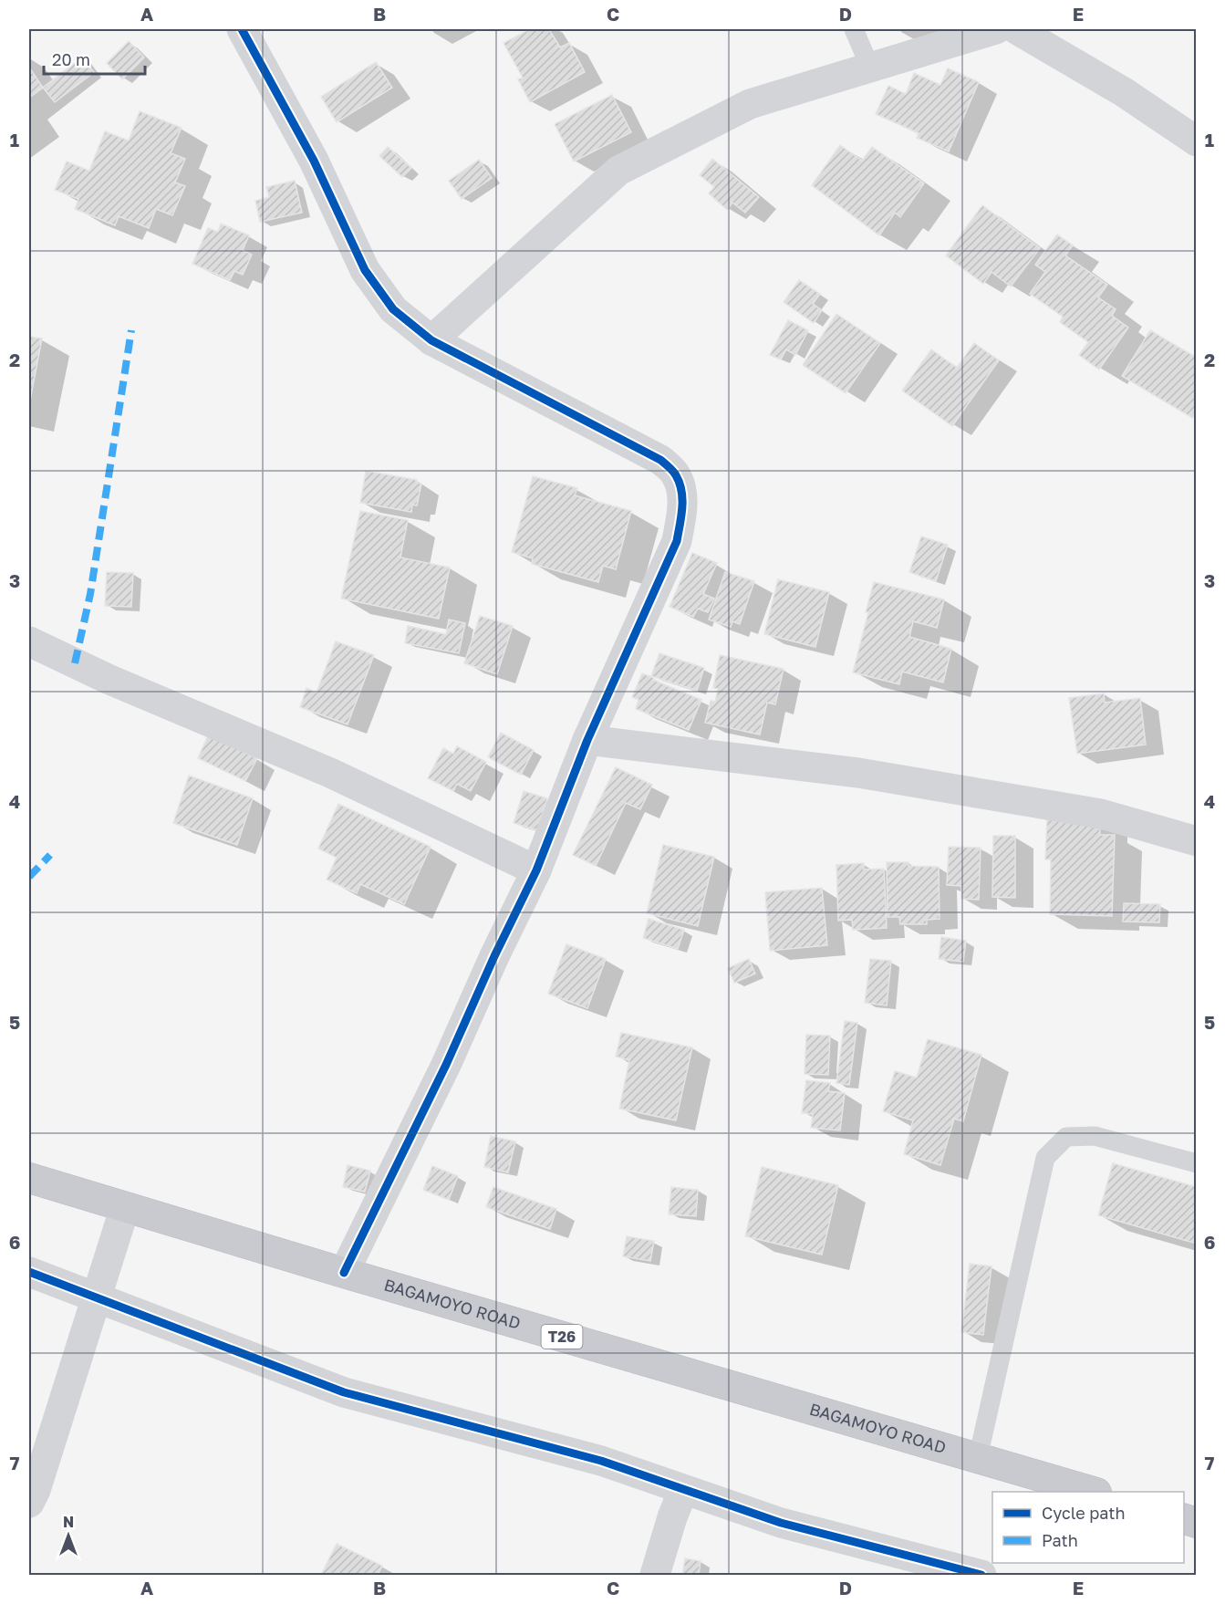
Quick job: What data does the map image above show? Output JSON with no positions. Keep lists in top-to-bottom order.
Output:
{
  "streets": {
    "highway": ["BAGAMOYO ROAD", "T26"]
  },
  "legend": ["Cycle path", "Path"],
  "scale_bar": "20 m",
  "north": "top",
  "grid": {
    "columns": [
      "A",
      "B",
      "C",
      "D",
      "E"
    ],
    "rows": [
      "1",
      "2",
      "3",
      "4",
      "5",
      "6",
      "7"
    ]
  }
}
